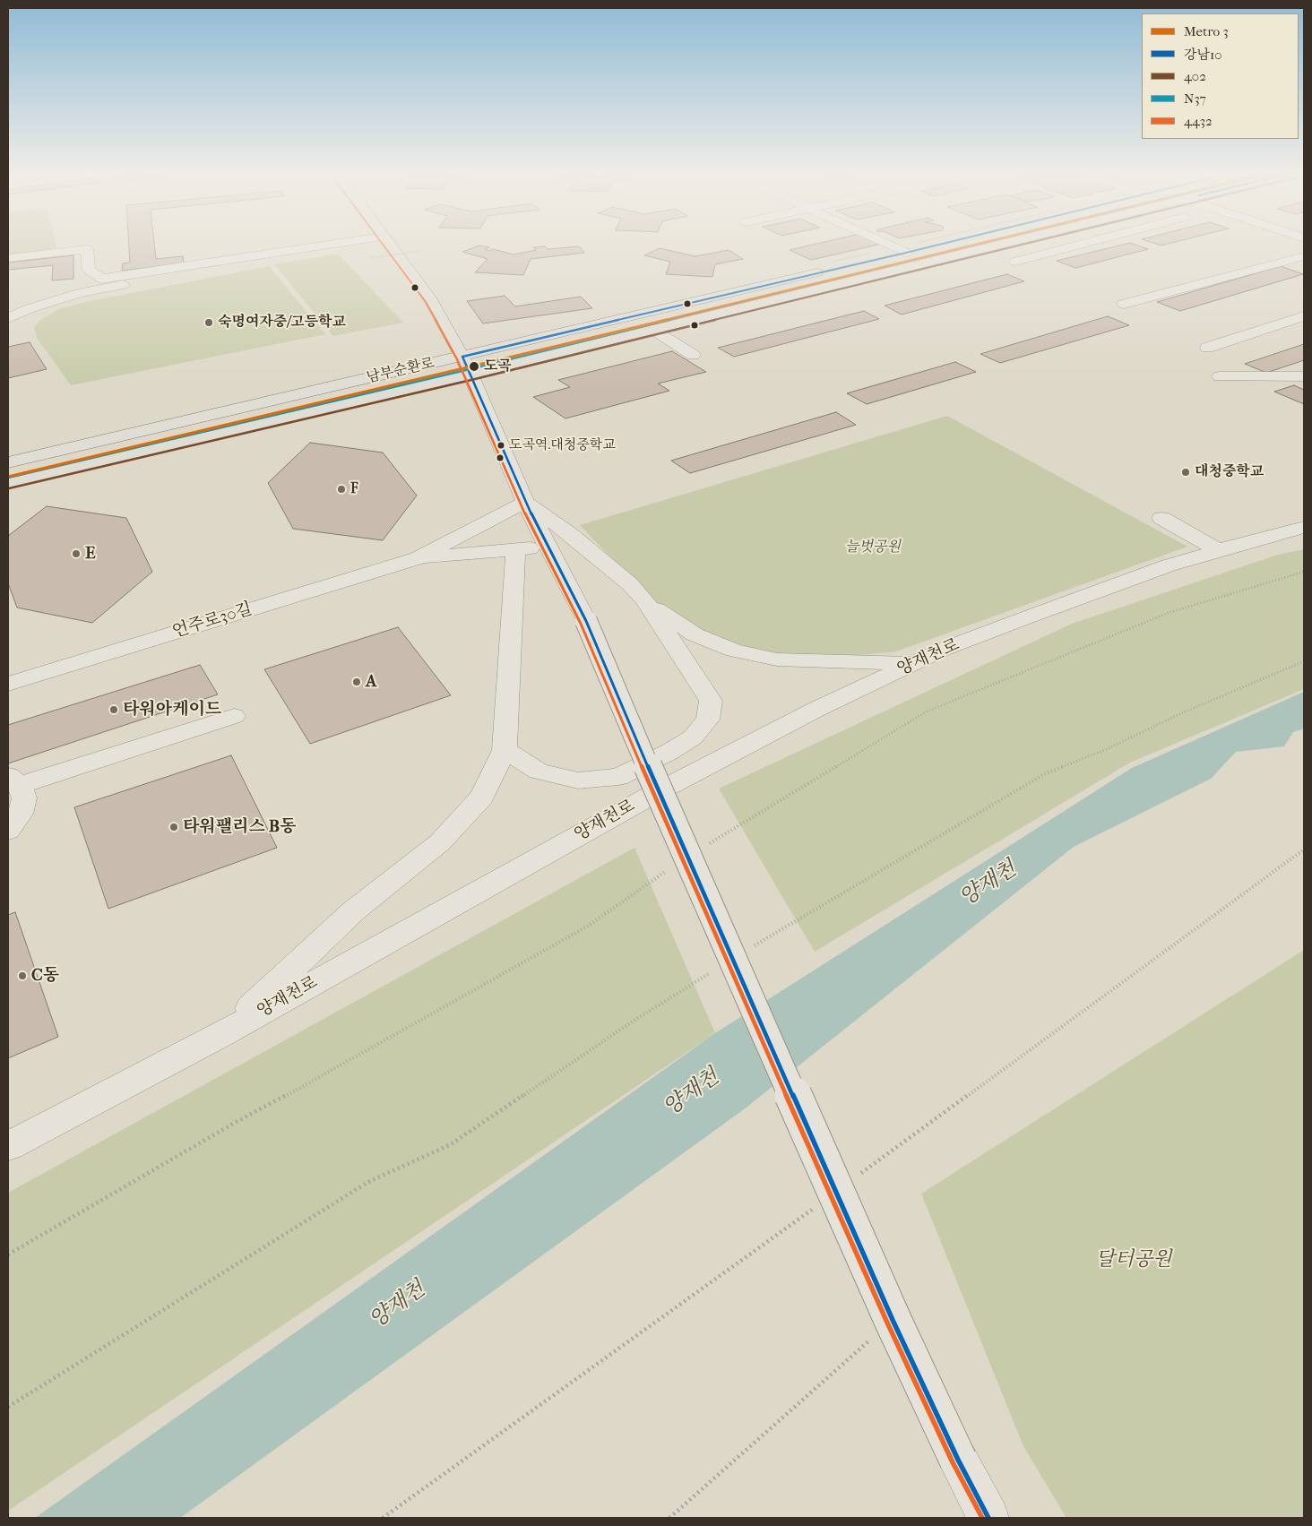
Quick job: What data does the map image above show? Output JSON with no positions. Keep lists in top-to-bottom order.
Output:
{
  "streets": {
    "main road": ["남부순환로"],
    "street": ["언주로30길", "양재천로"]
  },
  "water": ["양재천"],
  "parks": ["늘벗공원", "달터공원"],
  "places": [
    "숙명여자중/고등학교",
    "도곡",
    "도곡역.대청중학교",
    "대청중학교",
    "F",
    "E",
    "A",
    "타워아케이드",
    "타워팰리스 B동",
    "C동"
  ],
  "lines": [
    "metro line 3",
    "transit line 강남10",
    "transit line 402",
    "transit line N37",
    "transit line 4432"
  ],
  "legend": [
    "Metro 3",
    "강남10",
    "402",
    "N37",
    "4432"
  ]
}
